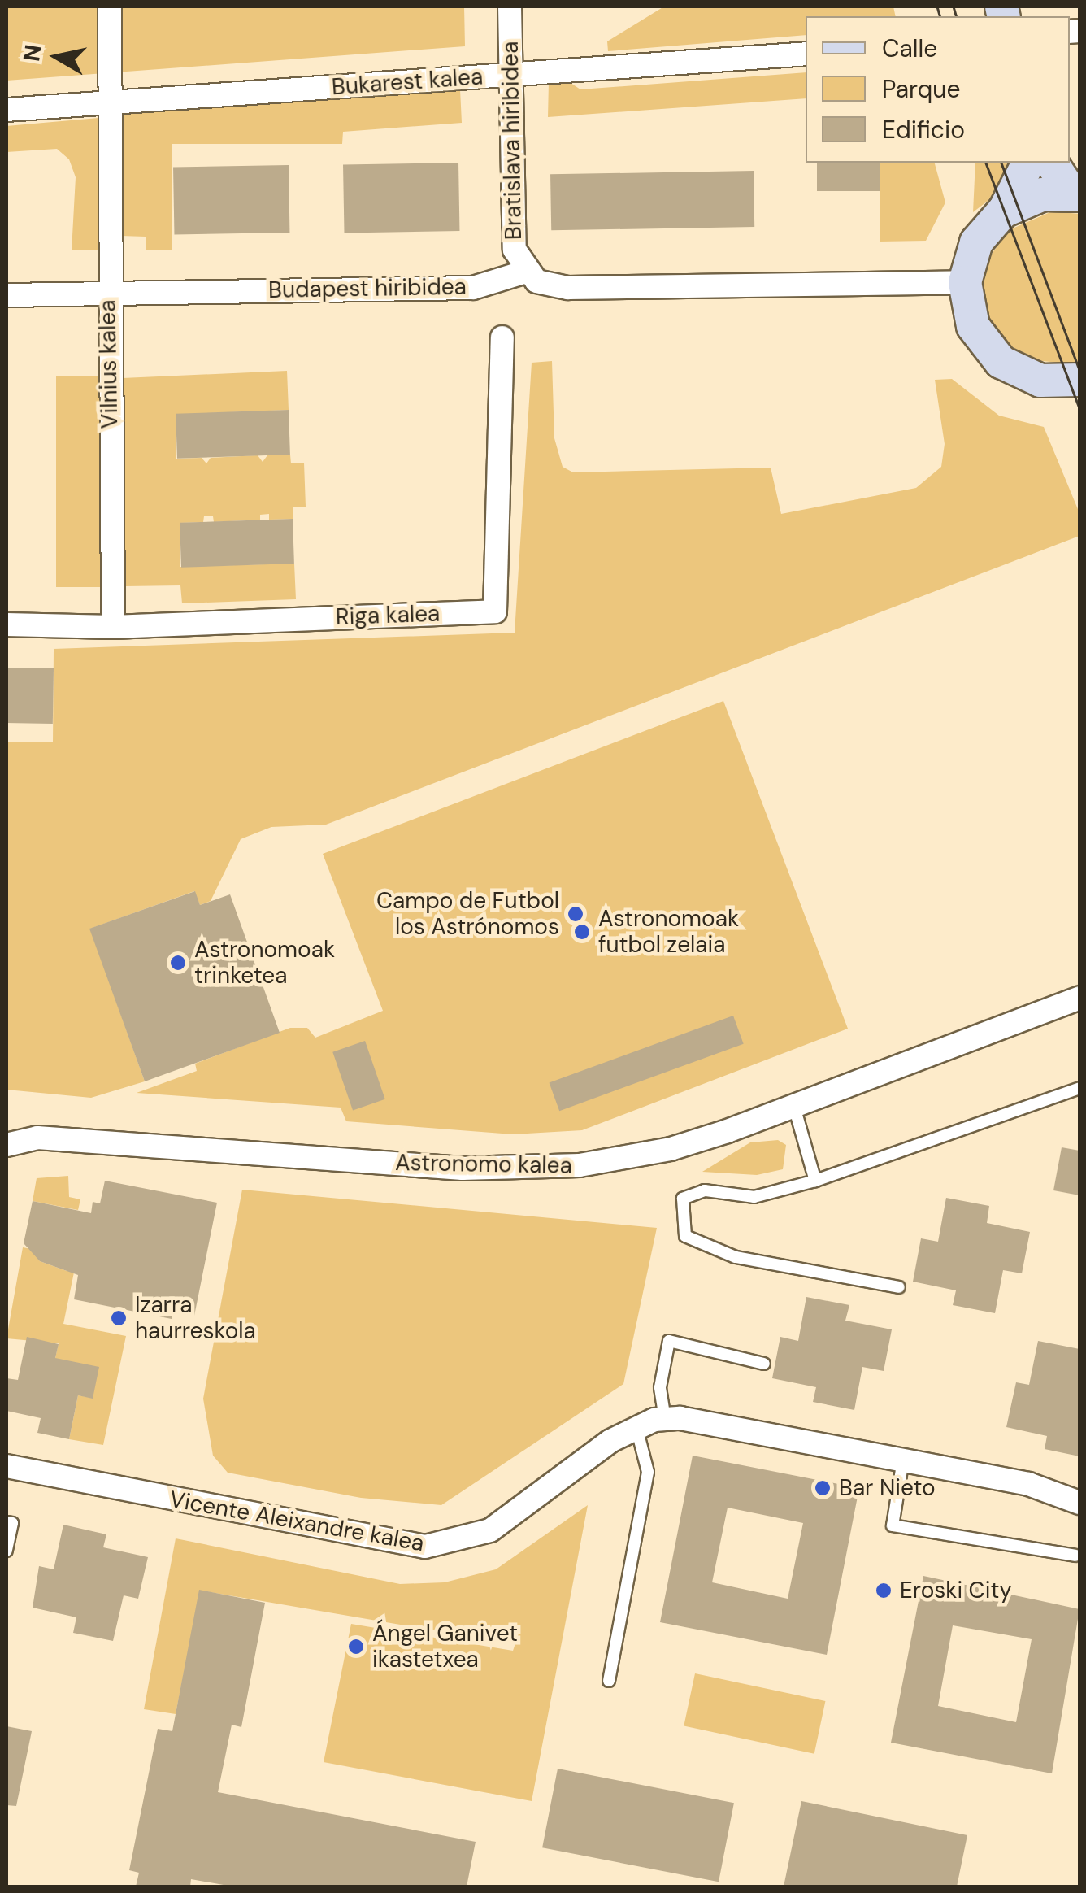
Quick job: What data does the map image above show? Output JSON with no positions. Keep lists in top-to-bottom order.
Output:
{
  "streets": {
    "street": [
      "Bukarest kalea",
      "Bratislava hiribidea",
      "Budapest hiribidea",
      "Vilnius kalea",
      "Riga kalea",
      "Astronomo kalea",
      "Vicente Aleixandre kalea"
    ]
  },
  "crossings": [
    ["Bukarest kalea", "Bratislava hiribidea"],
    ["Bukarest kalea", "Vilnius kalea"],
    ["Bratislava hiribidea", "Budapest hiribidea"],
    ["Budapest hiribidea", "Vilnius kalea"],
    ["Vilnius kalea", "Riga kalea"]
  ],
  "places": [
    "Campo de Futbol los Astrónomos",
    "Astronomoak futbol zelaia",
    "Astronomoak trinketea",
    "Izarra haurreskola",
    "Bar Nieto",
    "Eroski City",
    "Ángel Ganivet ikastetxea"
  ],
  "legend": ["Calle", "Parque", "Edificio"],
  "north": "left"
}
